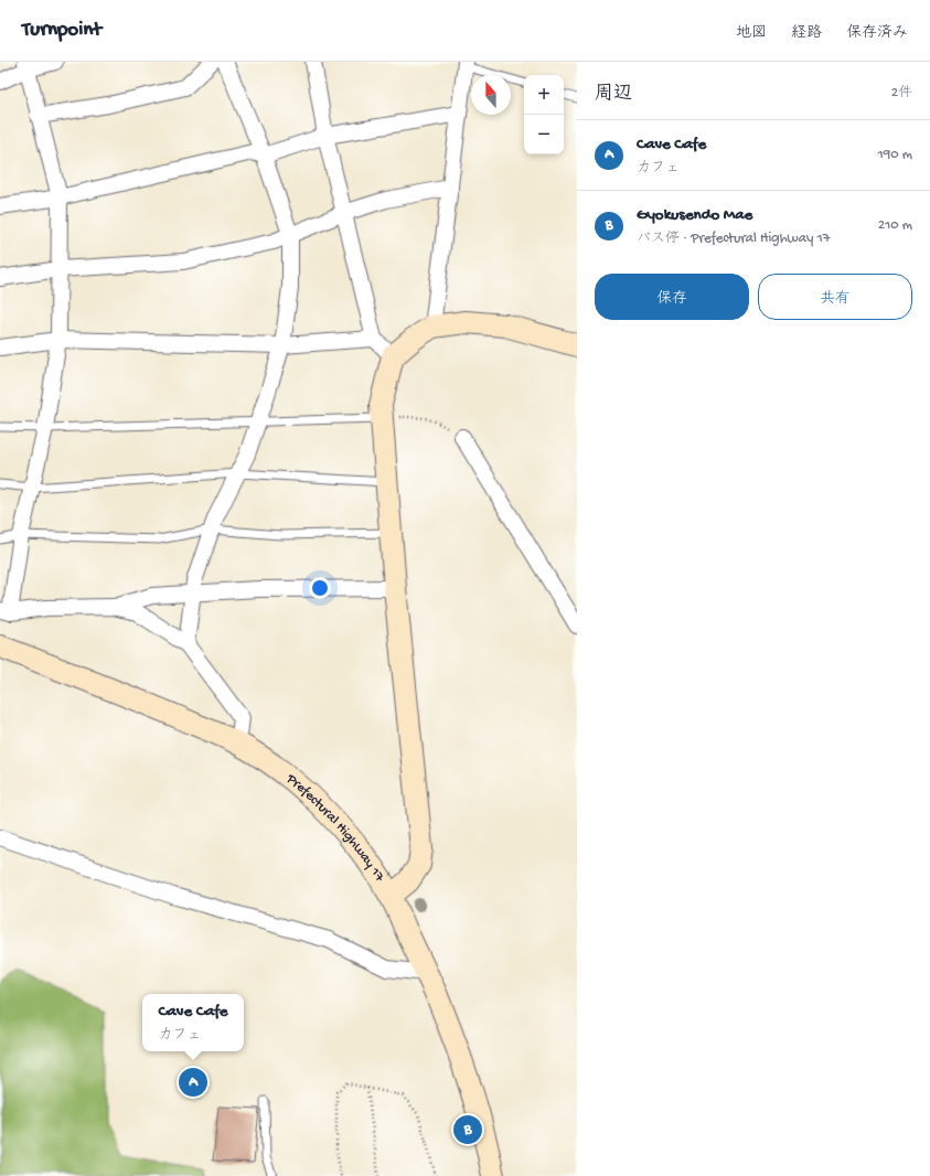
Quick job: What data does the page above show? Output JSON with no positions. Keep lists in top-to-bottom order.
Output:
{
  "streets": {
    "main road": ["Prefectural Highway 17"]
  },
  "north": "top",
  "page": {
    "header": "Turnpoint",
    "nav": ["地図", "経路", "保存済み"],
    "heading": ["周辺", "2件"],
    "map_buttons": ["+", "−"],
    "list": [
      {
        "mark": "A",
        "name": "Cave Cafe",
        "note": "カフェ",
        "value": "190 m"
      },
      {
        "mark": "B",
        "name": "Gyokusendo Mae",
        "note": "バス停 · Prefectural Highway 17",
        "value": "210 m"
      }
    ],
    "buttons": ["保存", "共有"],
    "popup": ["Cave Cafe", "カフェ"],
    "pins": ["A", "B"]
  }
}
